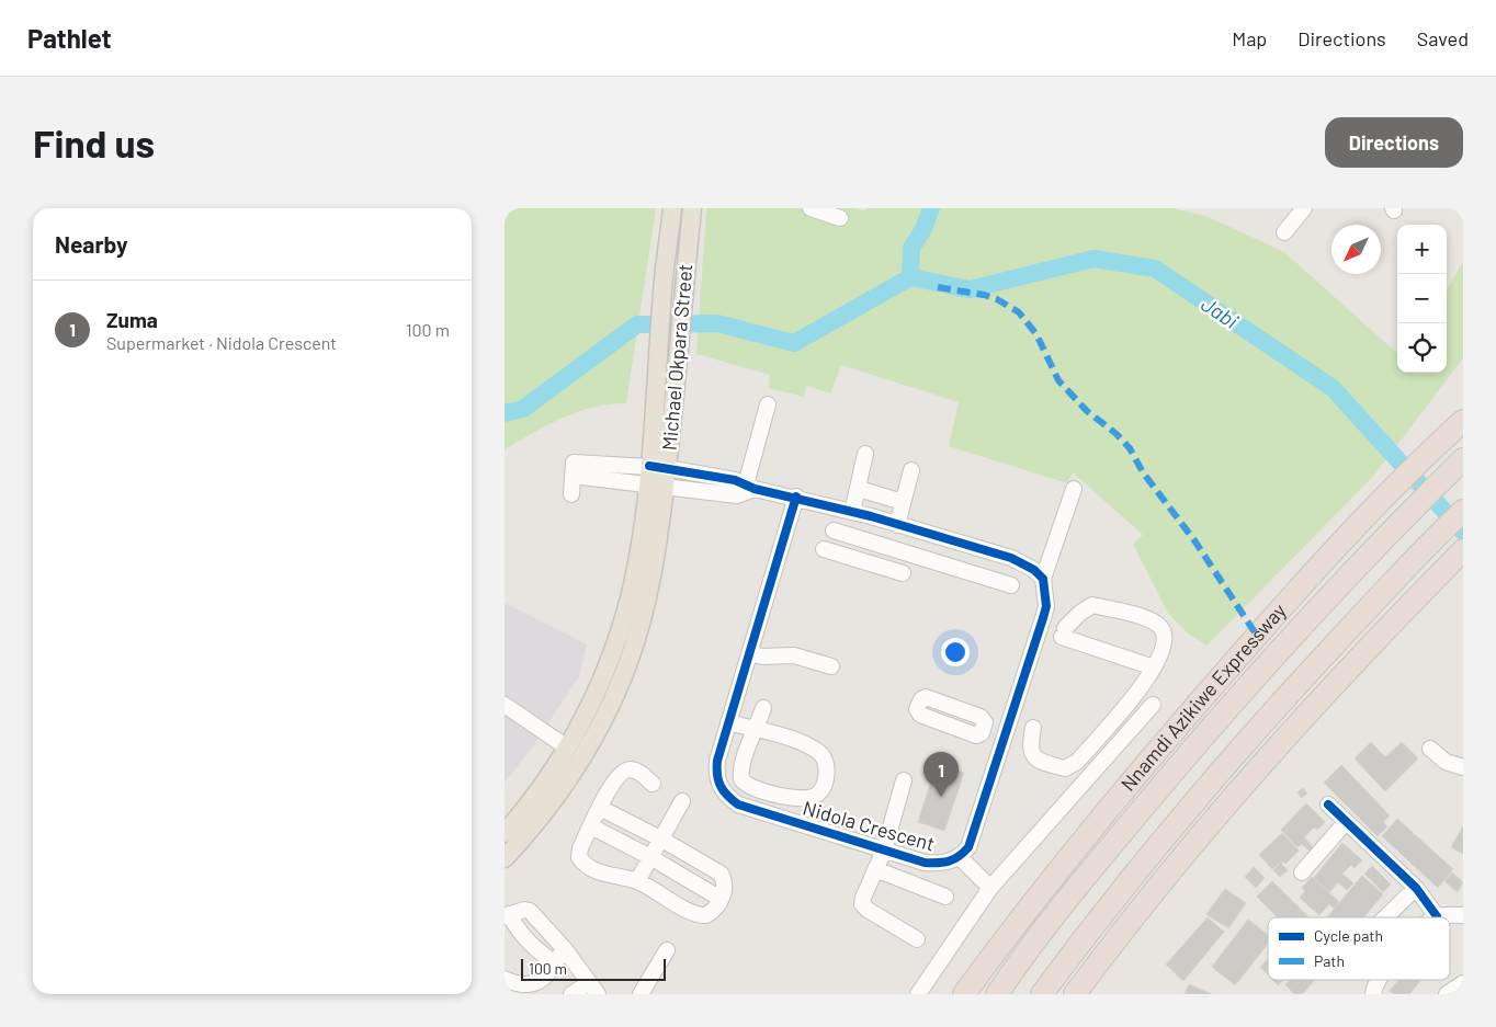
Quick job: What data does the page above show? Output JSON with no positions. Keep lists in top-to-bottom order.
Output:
{
  "streets": {
    "highway": ["Nnamdi Azikiwe Expressway"],
    "main road": ["Michael Okpara Street"],
    "street": ["Nidola Crescent"]
  },
  "water": ["Jabi"],
  "legend": ["Cycle path", "Path"],
  "scale_bar": "100 m",
  "north": "bottom left",
  "page": {
    "header": "Pathlet",
    "nav": ["Map", "Directions", "Saved"],
    "buttons": "Directions",
    "title": "Find us",
    "heading": "Nearby",
    "map_buttons": ["+", "−"],
    "list": [
      {
        "mark": "1",
        "name": "Zuma",
        "note": "Supermarket · Nidola Crescent",
        "value": "100 m"
      }
    ],
    "pins": "1",
    "scale": "100 m"
  }
}
